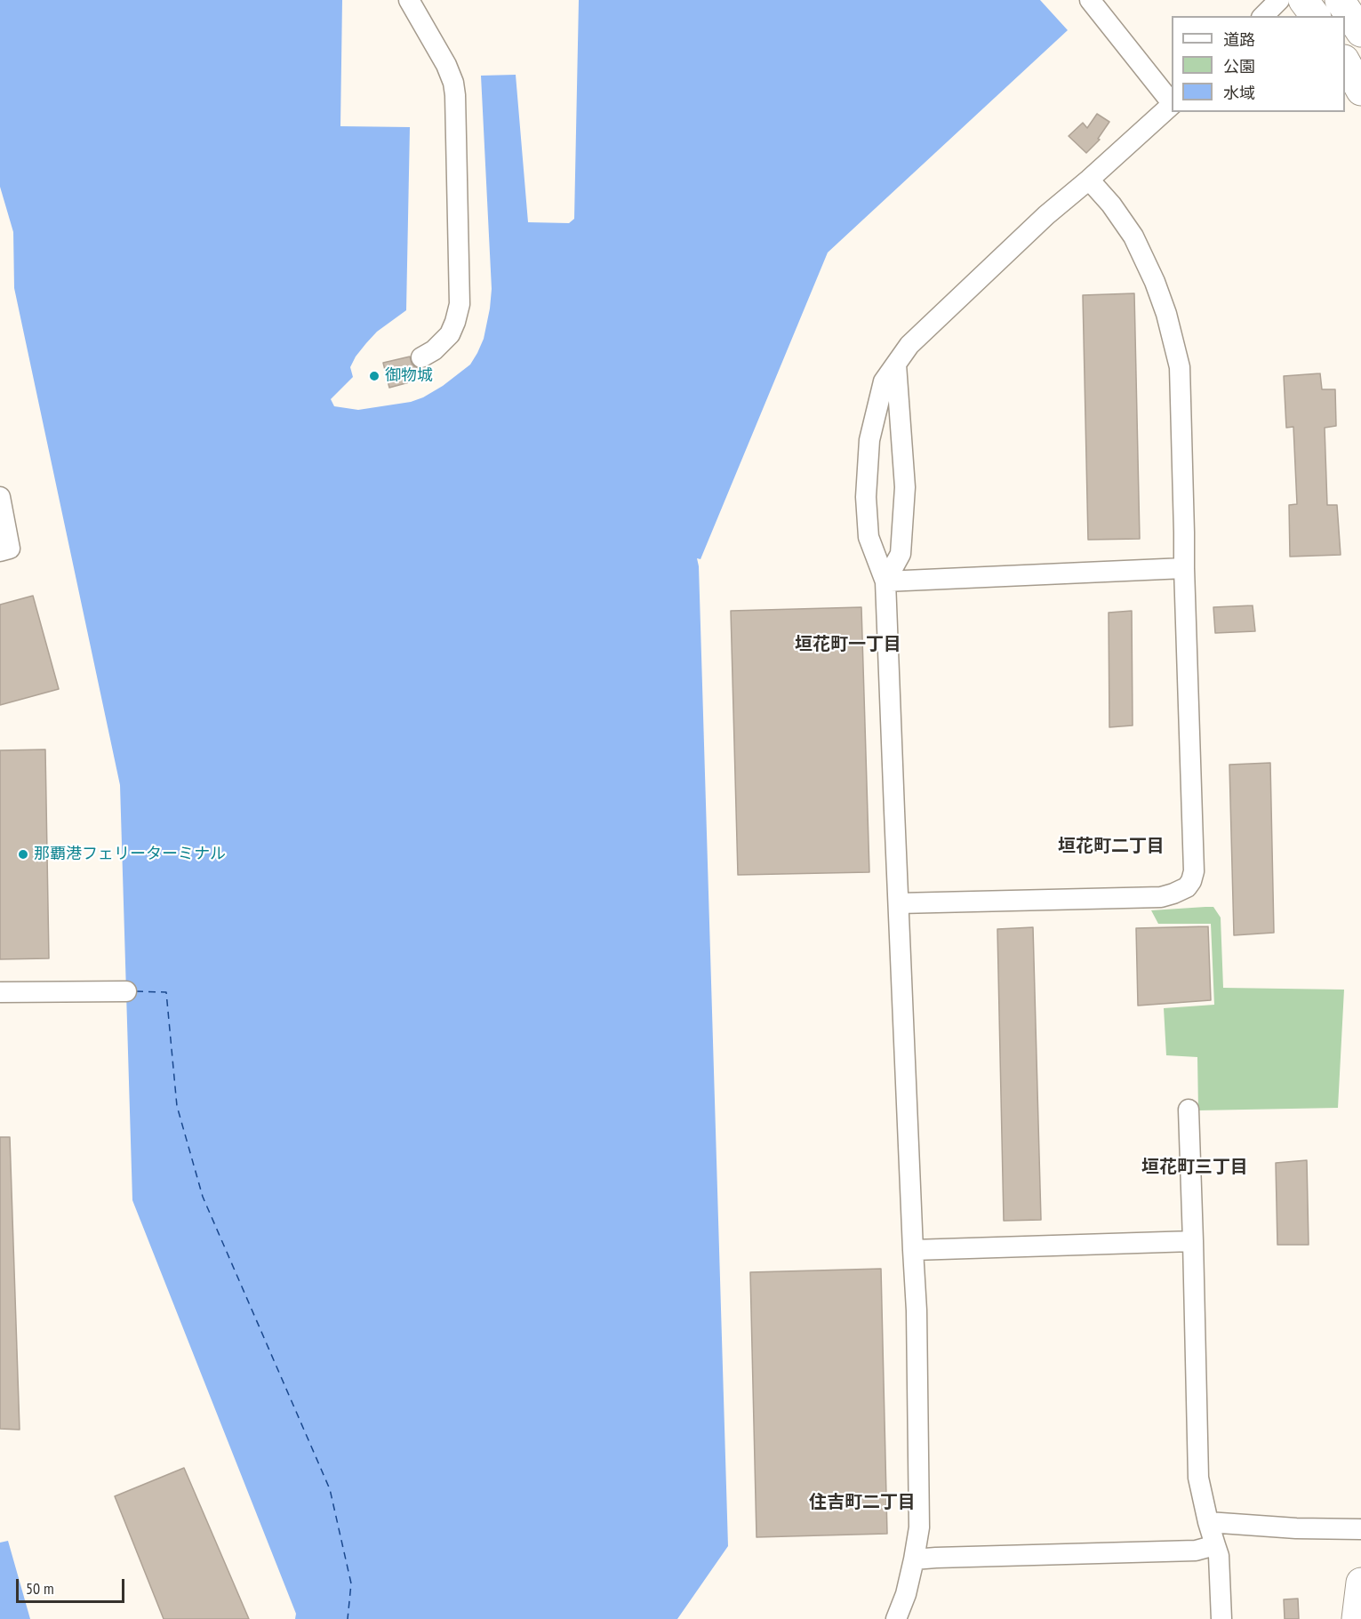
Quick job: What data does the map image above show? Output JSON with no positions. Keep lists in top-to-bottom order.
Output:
{
  "districts": [
    "垣花町一丁目",
    "垣花町二丁目",
    "垣花町三丁目",
    "住吉町二丁目"
  ],
  "places": ["御物城", "那覇港フェリーターミナル"],
  "legend": ["道路", "公園", "水域"],
  "scale_bar": "50 m"
}
